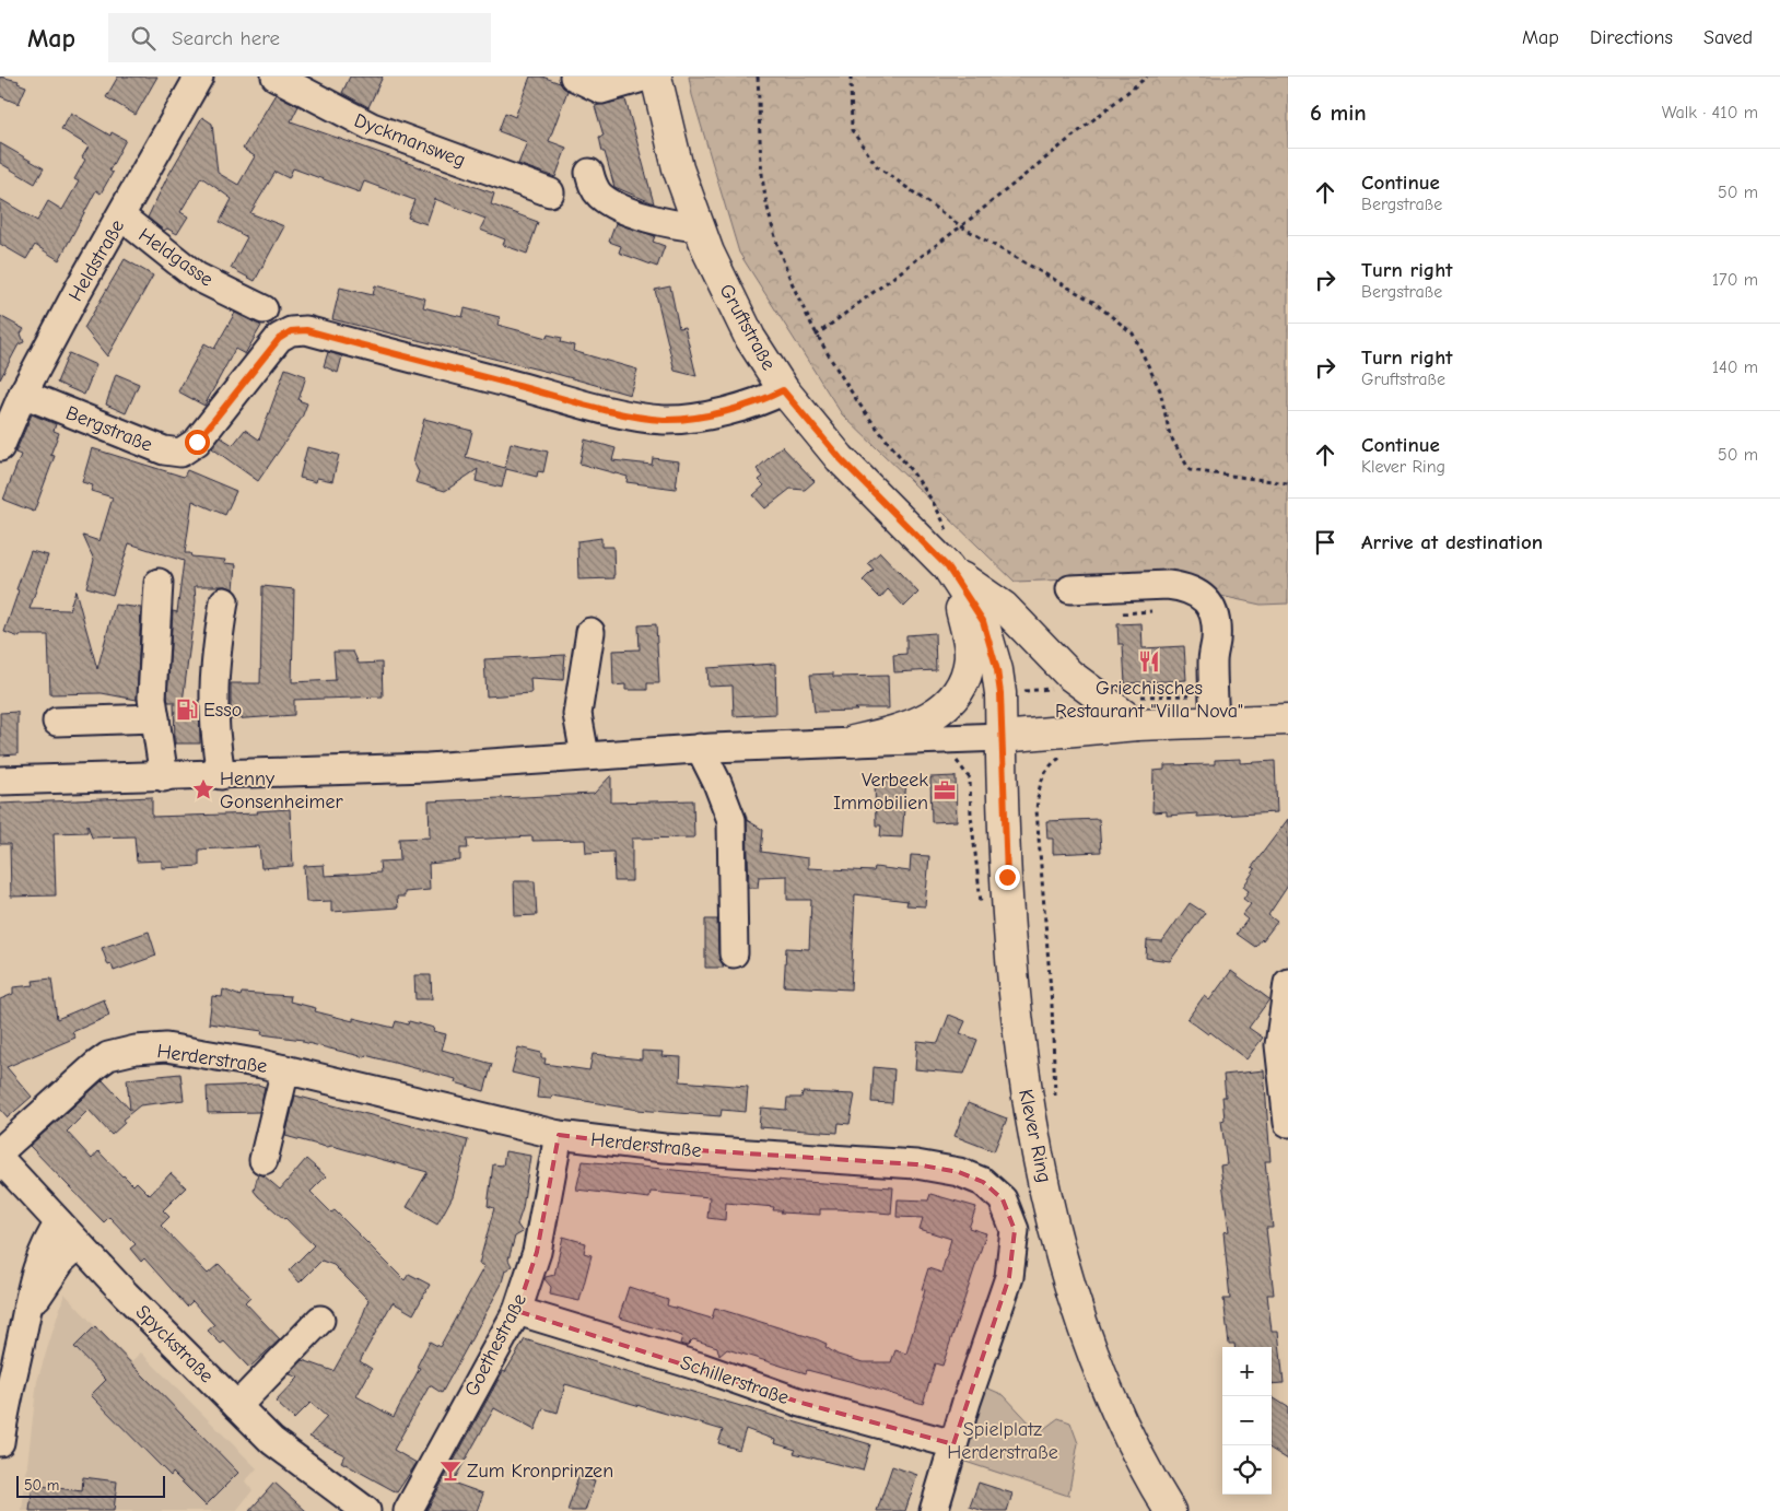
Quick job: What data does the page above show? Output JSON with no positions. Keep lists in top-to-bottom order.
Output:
{
  "streets": {
    "main road": ["Gruftstraße", "Klever Ring"],
    "street": [
      "Dyckmansweg",
      "Heldgasse",
      "Heldstraße",
      "Bergstraße",
      "Herderstraße",
      "Spyckstraße",
      "Goethestraße",
      "Schillerstraße"
    ]
  },
  "crossings": [
    ["Heldgasse", "Heldstraße"],
    ["Heldstraße", "Bergstraße"],
    ["Gruftstraße", "Bergstraße"],
    ["Gruftstraße", "Klever Ring"],
    ["Herderstraße", "Goethestraße"],
    ["Herderstraße", "Schillerstraße"],
    ["Goethestraße", "Schillerstraße"]
  ],
  "parks": ["Spielplatz Herderstraße"],
  "places": {
    "restaurant": ["Griechisches Restaurant \"Villa Nova\""],
    "fuel station": ["Esso"],
    "place": ["Henny Gonsenheimer"],
    "office": ["Verbeek Immobilien"],
    "bar": ["Zum Kronprinzen"]
  },
  "scale_bar": "50 m",
  "page": {
    "header": "Map",
    "search": "Search here",
    "nav": ["Map", "Directions", "Saved"],
    "heading": ["6 min", "Walk · 410 m"],
    "list": [
      ["Continue", "Bergstraße", "50 m"],
      ["Turn right", "Bergstraße", "170 m"],
      ["Turn right", "Gruftstraße", "140 m"],
      ["Continue", "Klever Ring", "50 m"],
      "Arrive at destination"
    ],
    "map_buttons": ["+", "−"],
    "scale": "50 m"
  }
}
